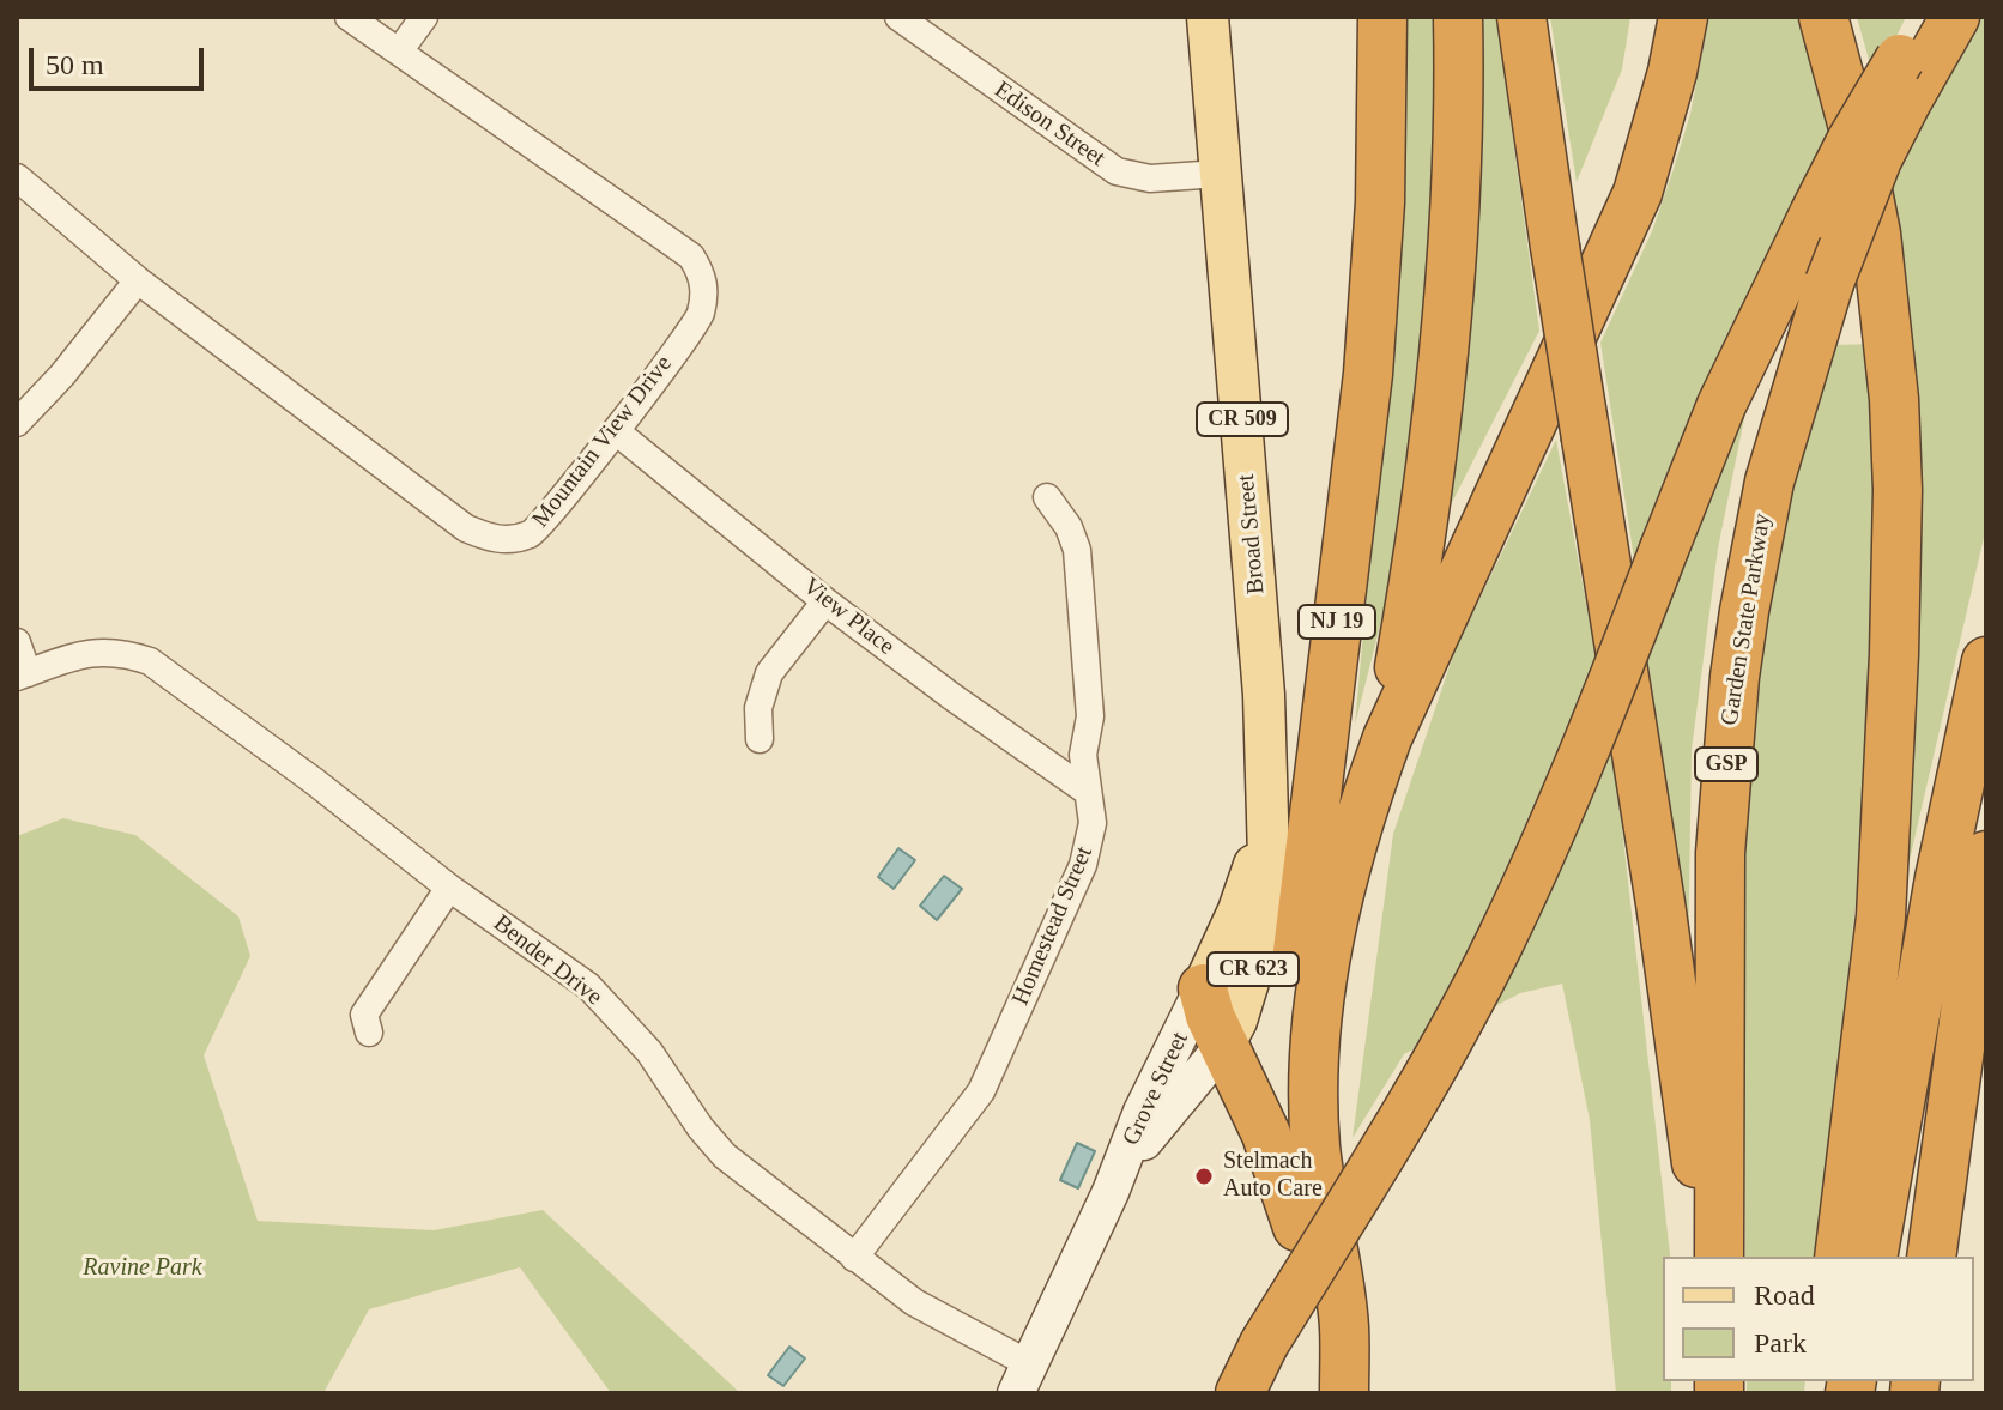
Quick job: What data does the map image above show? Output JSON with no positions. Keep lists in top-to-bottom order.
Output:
{
  "streets": {
    "highway": ["Garden State Parkway", "NJ 19", "GSP"],
    "main road": ["CR 509", "Broad Street", "CR 623"],
    "street": [
      "Edison Street",
      "Mountain View Drive",
      "View Place",
      "Homestead Street",
      "Bender Drive",
      "Grove Street"
    ]
  },
  "crossings": [
    ["Edison Street", "Broad Street"],
    ["Mountain View Drive", "View Place"],
    ["Broad Street", "Grove Street"],
    ["View Place", "Homestead Street"],
    ["Homestead Street", "Bender Drive"],
    ["Bender Drive", "Grove Street"]
  ],
  "parks": ["Ravine Park"],
  "places": ["Stelmach Auto Care"],
  "legend": ["Road", "Park"],
  "scale_bar": "50 m"
}
